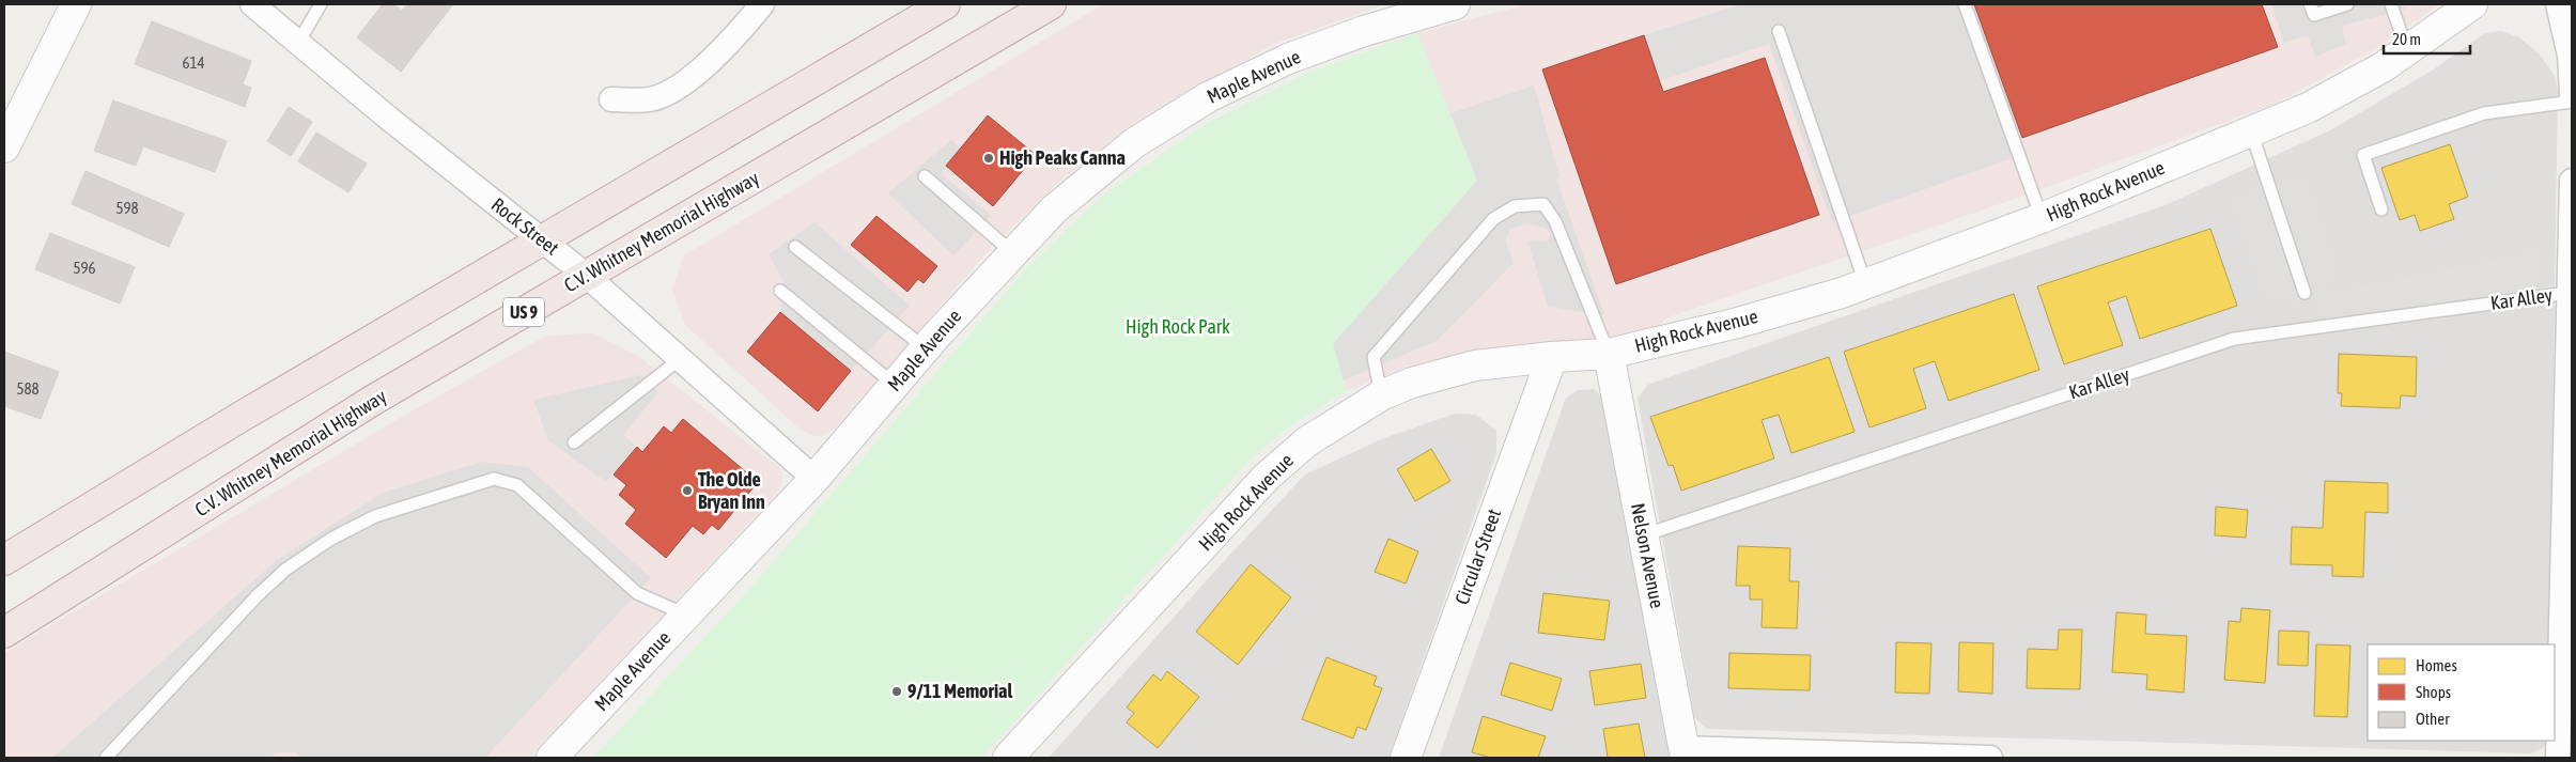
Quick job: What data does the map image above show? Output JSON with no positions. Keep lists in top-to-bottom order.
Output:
{
  "streets": {
    "highway": ["C.V. Whitney Memorial Highway", "US 9"],
    "street": [
      "Maple Avenue",
      "High Rock Avenue",
      "Rock Street",
      "Nelson Avenue",
      "Circular Street"
    ],
    "lane": ["Kar Alley"]
  },
  "crossings": [
    ["Maple Avenue", "Rock Street"],
    ["High Rock Avenue", "Nelson Avenue"],
    ["High Rock Avenue", "Circular Street"],
    ["Rock Street", "C.V. Whitney Memorial Highway"],
    ["Kar Alley", "Nelson Avenue"]
  ],
  "parks": ["High Rock Park"],
  "places": ["High Peaks Canna", "The Olde Bryan Inn", "9/11 Memorial"],
  "house_numbers": [
    "614",
    "598",
    "596",
    "588"
  ],
  "legend": ["Homes", "Shops", "Other"],
  "scale_bar": "20 m"
}
